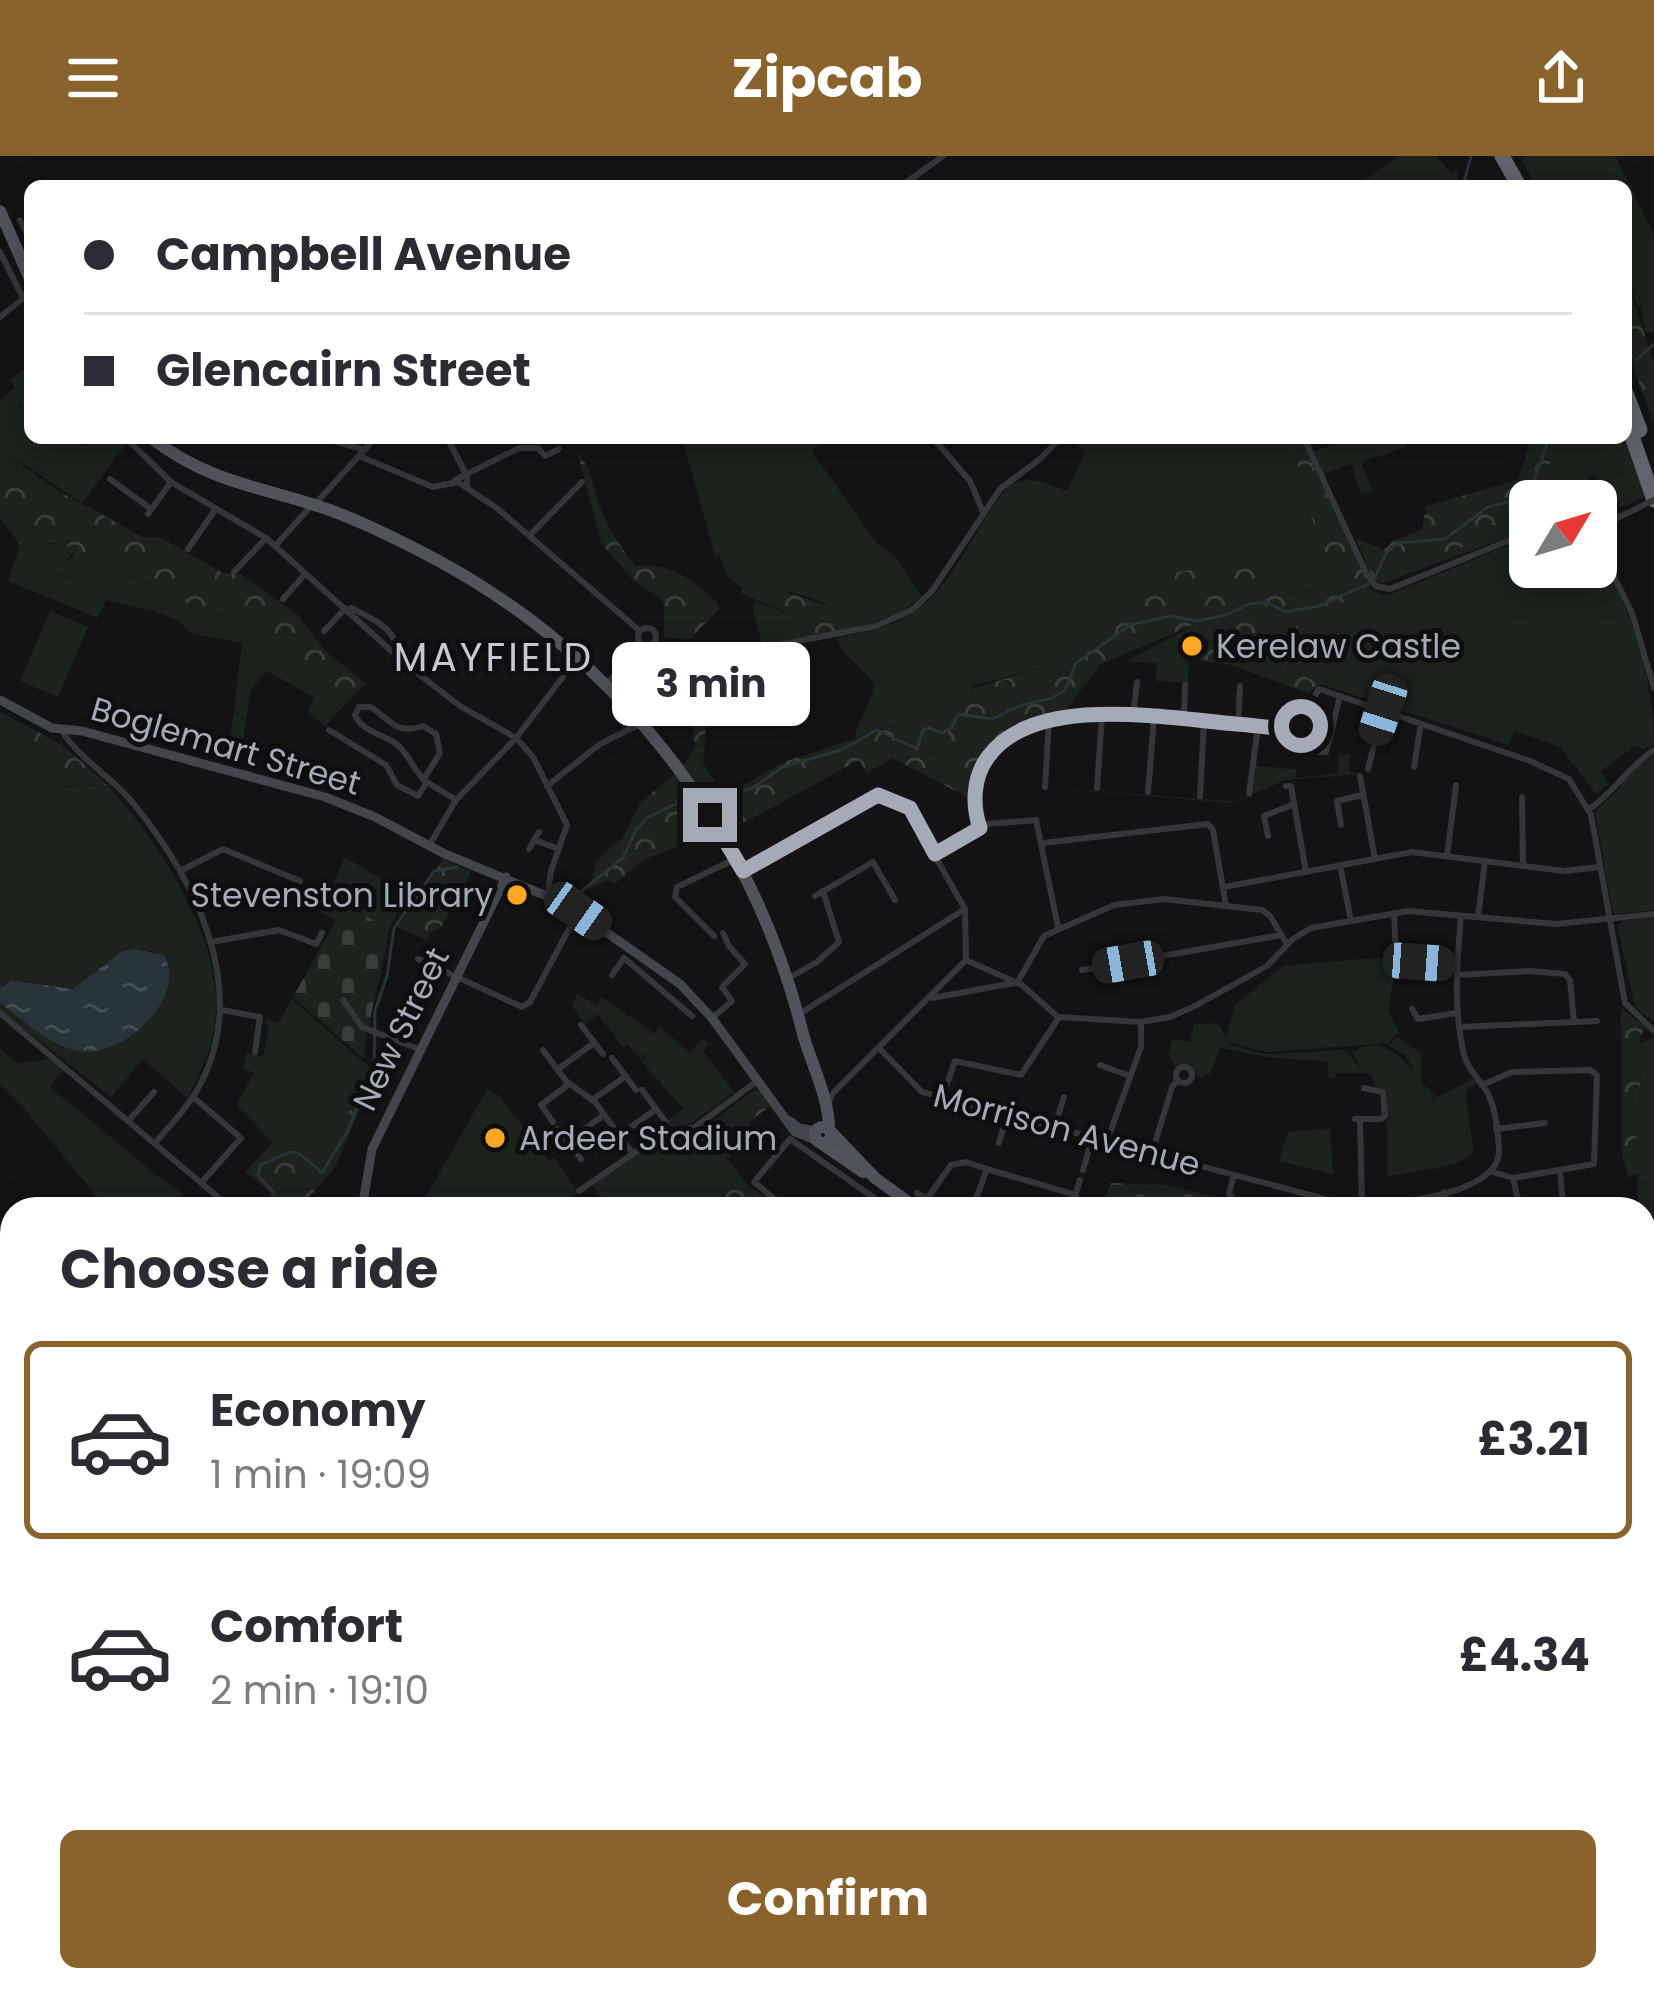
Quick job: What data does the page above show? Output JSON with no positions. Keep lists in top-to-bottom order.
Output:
{
  "streets": {
    "main road": ["Boglemart Street", "New Street"],
    "street": ["Morrison Avenue"]
  },
  "crossings": [
    ["Boglemart Street", "New Street"]
  ],
  "districts": ["MAYFIELD"],
  "places": ["Kerelaw Castle", "Stevenston Library", "Ardeer Stadium"],
  "north": "top right",
  "page": {
    "header": "Zipcab",
    "banner": ["Campbell Avenue", "Glencairn Street"],
    "bubble": "3 min",
    "heading": "Choose a ride",
    "list": [
      {
        "name": "Economy",
        "note": "1 min · 19:09",
        "value": "£3.21"
      },
      {
        "name": "Comfort",
        "note": "2 min · 19:10",
        "value": "£4.34"
      }
    ],
    "buttons": "Confirm"
  }
}
